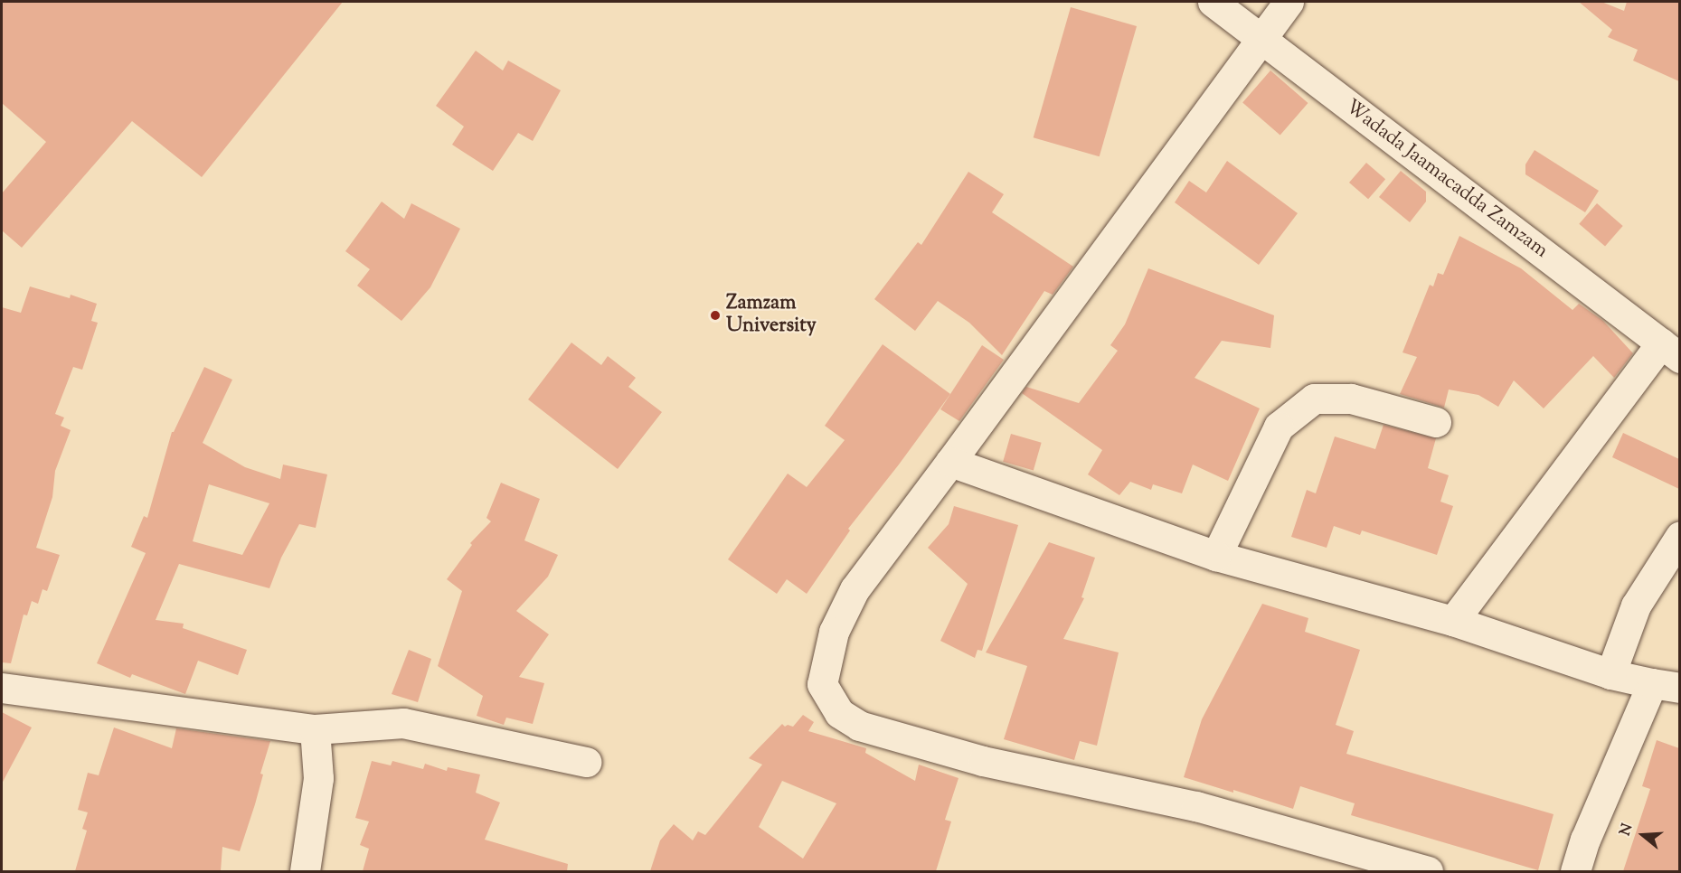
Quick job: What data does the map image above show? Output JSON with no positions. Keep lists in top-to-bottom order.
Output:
{
  "streets": {
    "street": ["Wadada Jaamacadda Zamzam"]
  },
  "places": ["Zamzam University"],
  "north": "left"
}
